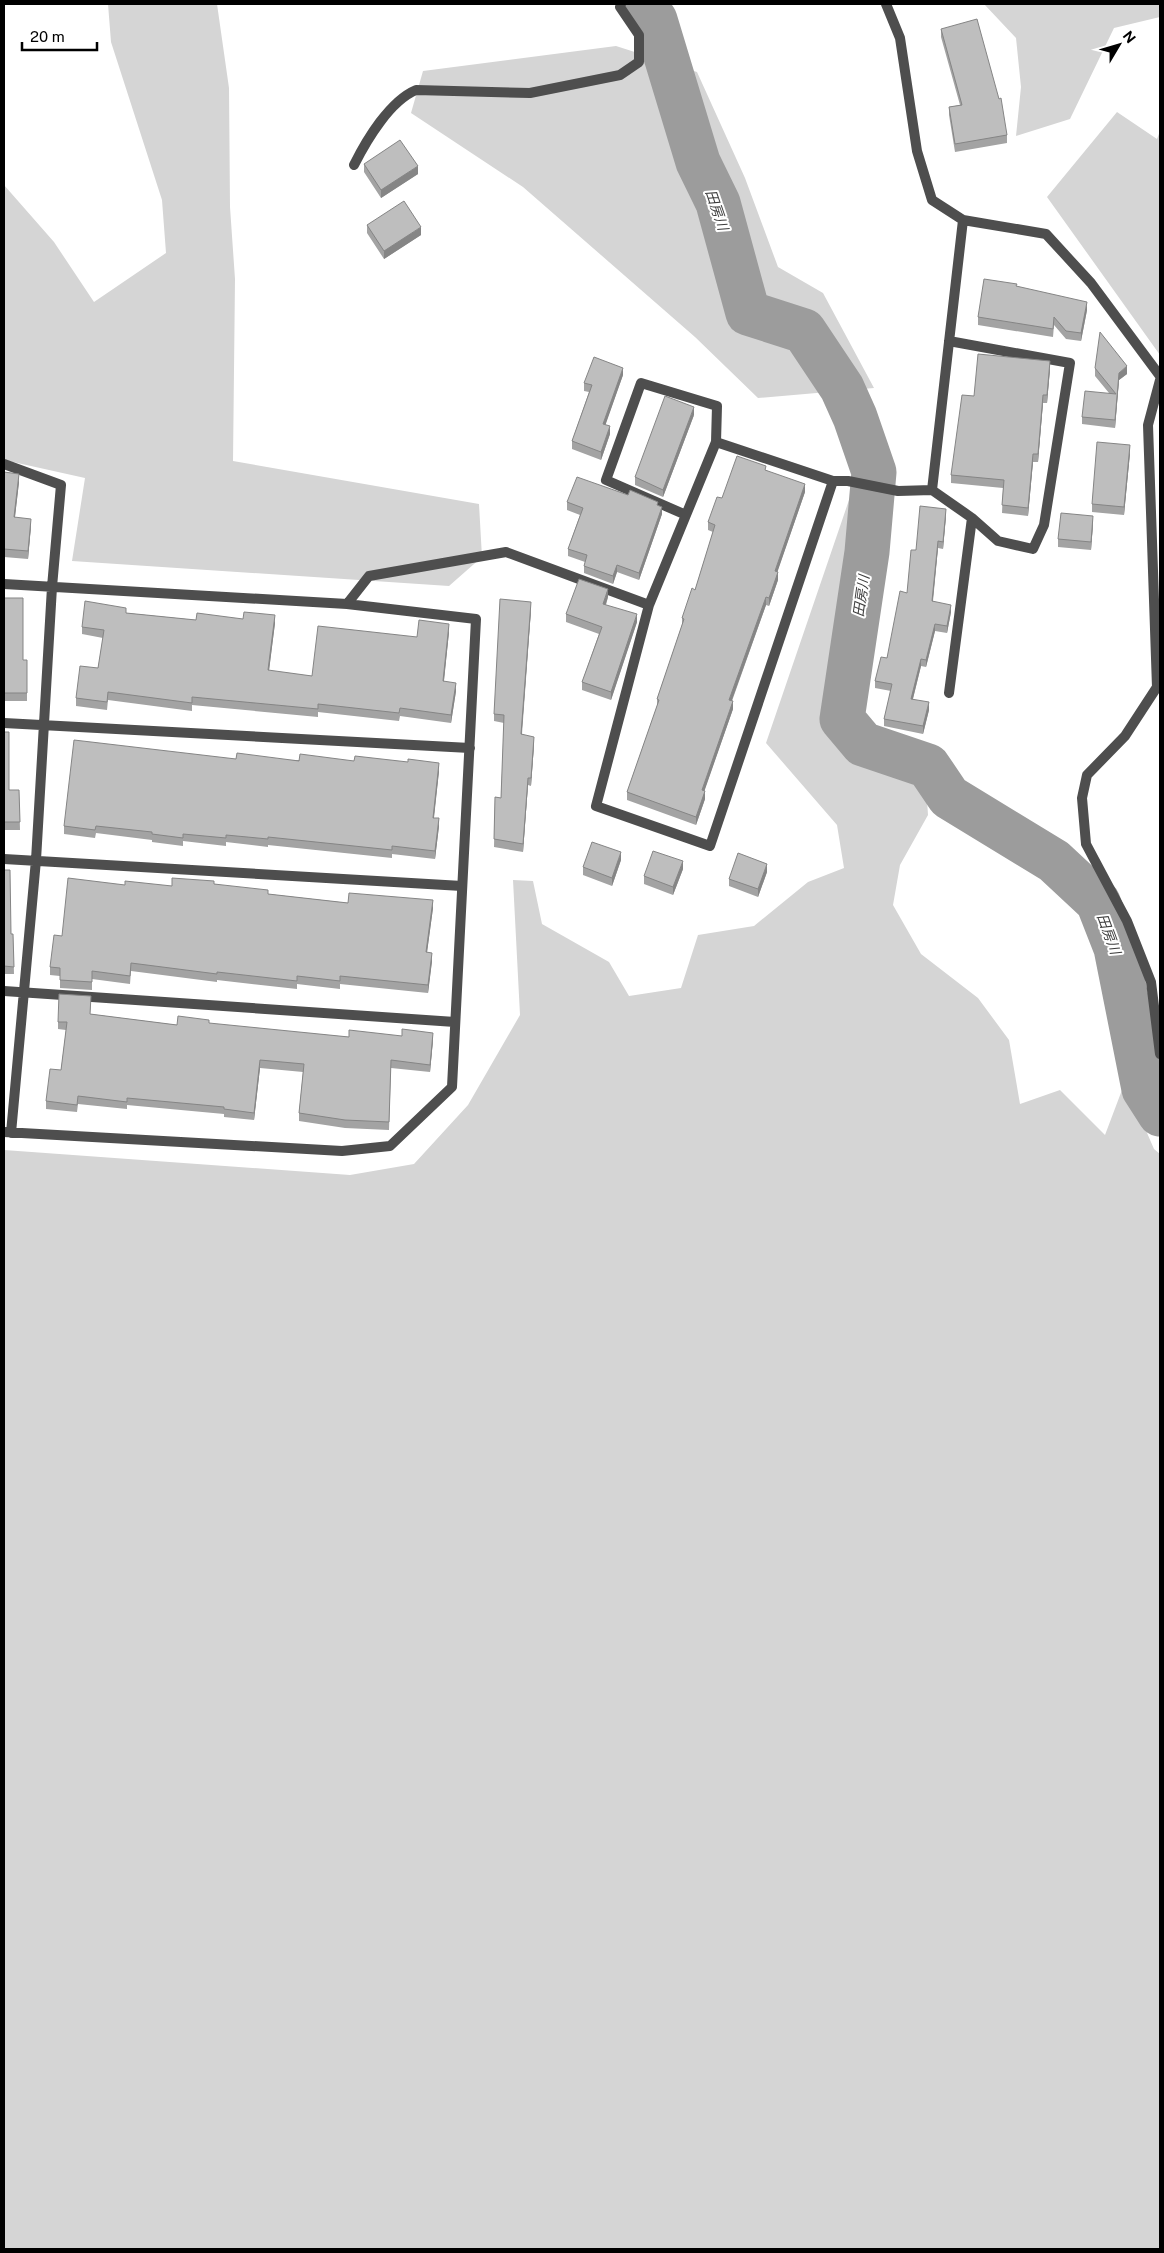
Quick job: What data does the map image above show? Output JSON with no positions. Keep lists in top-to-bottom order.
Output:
{
  "water": ["田房川"],
  "scale_bar": "20 m",
  "north": "top right"
}
